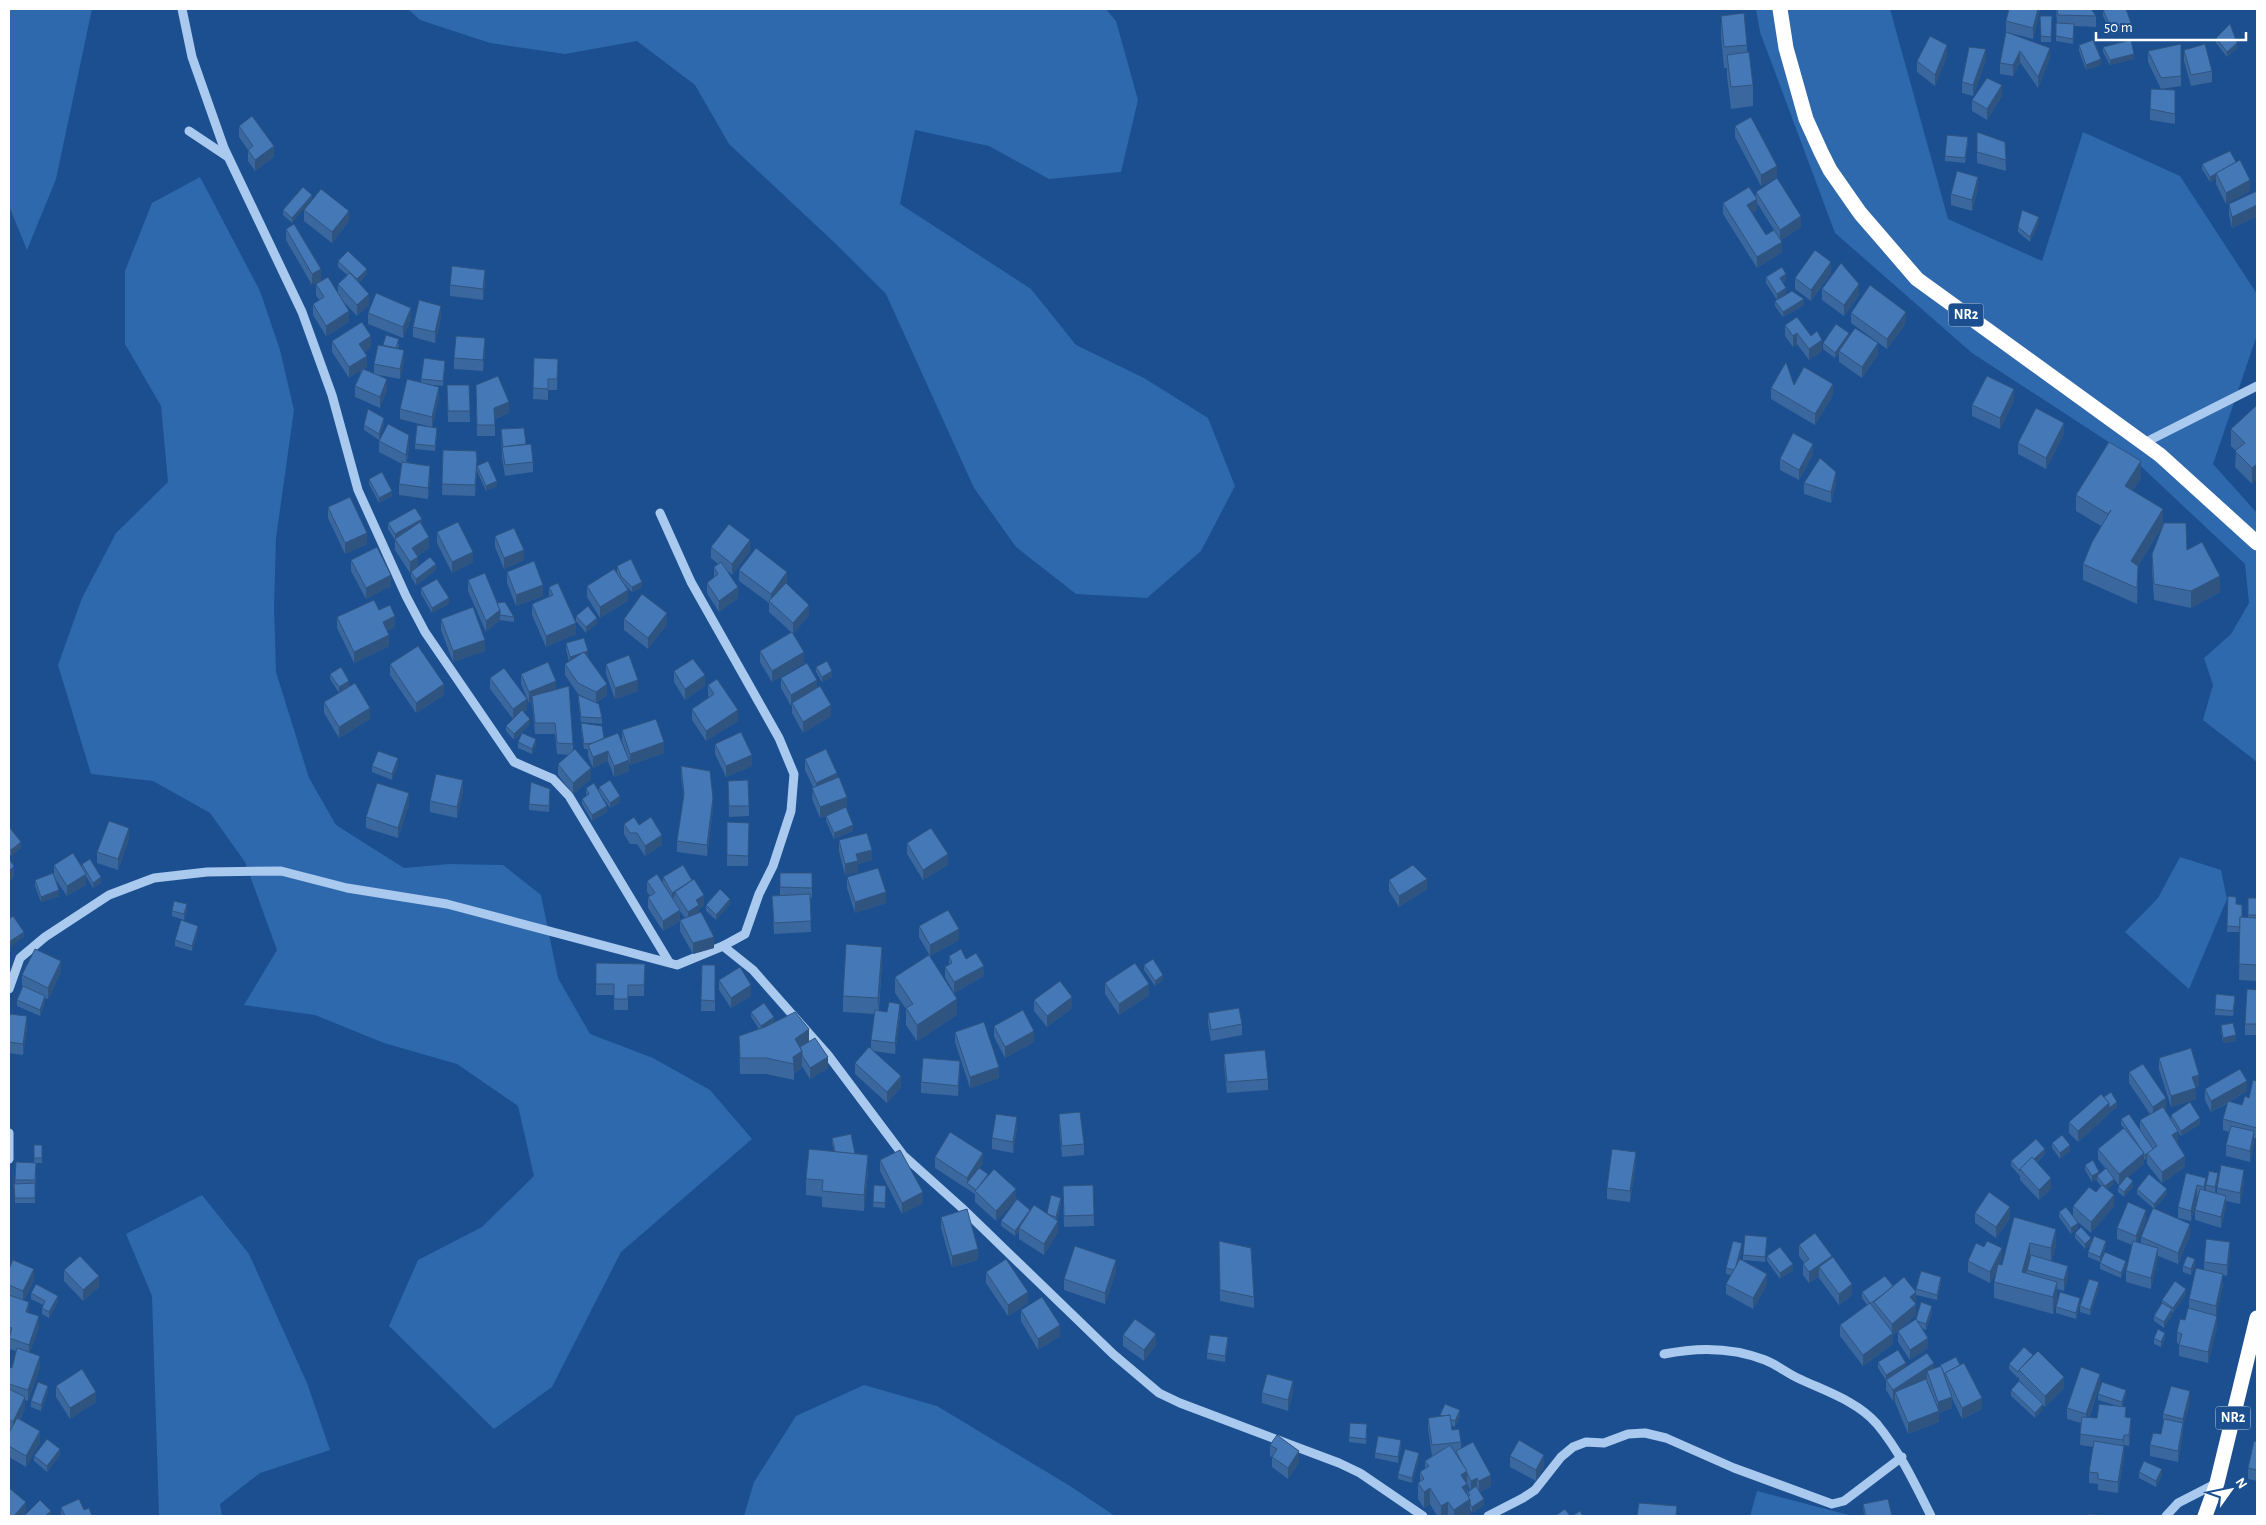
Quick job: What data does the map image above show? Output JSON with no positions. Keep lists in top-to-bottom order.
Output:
{
  "streets": {
    "highway": ["NR2"]
  },
  "scale_bar": "50 m",
  "north": "top right"
}
